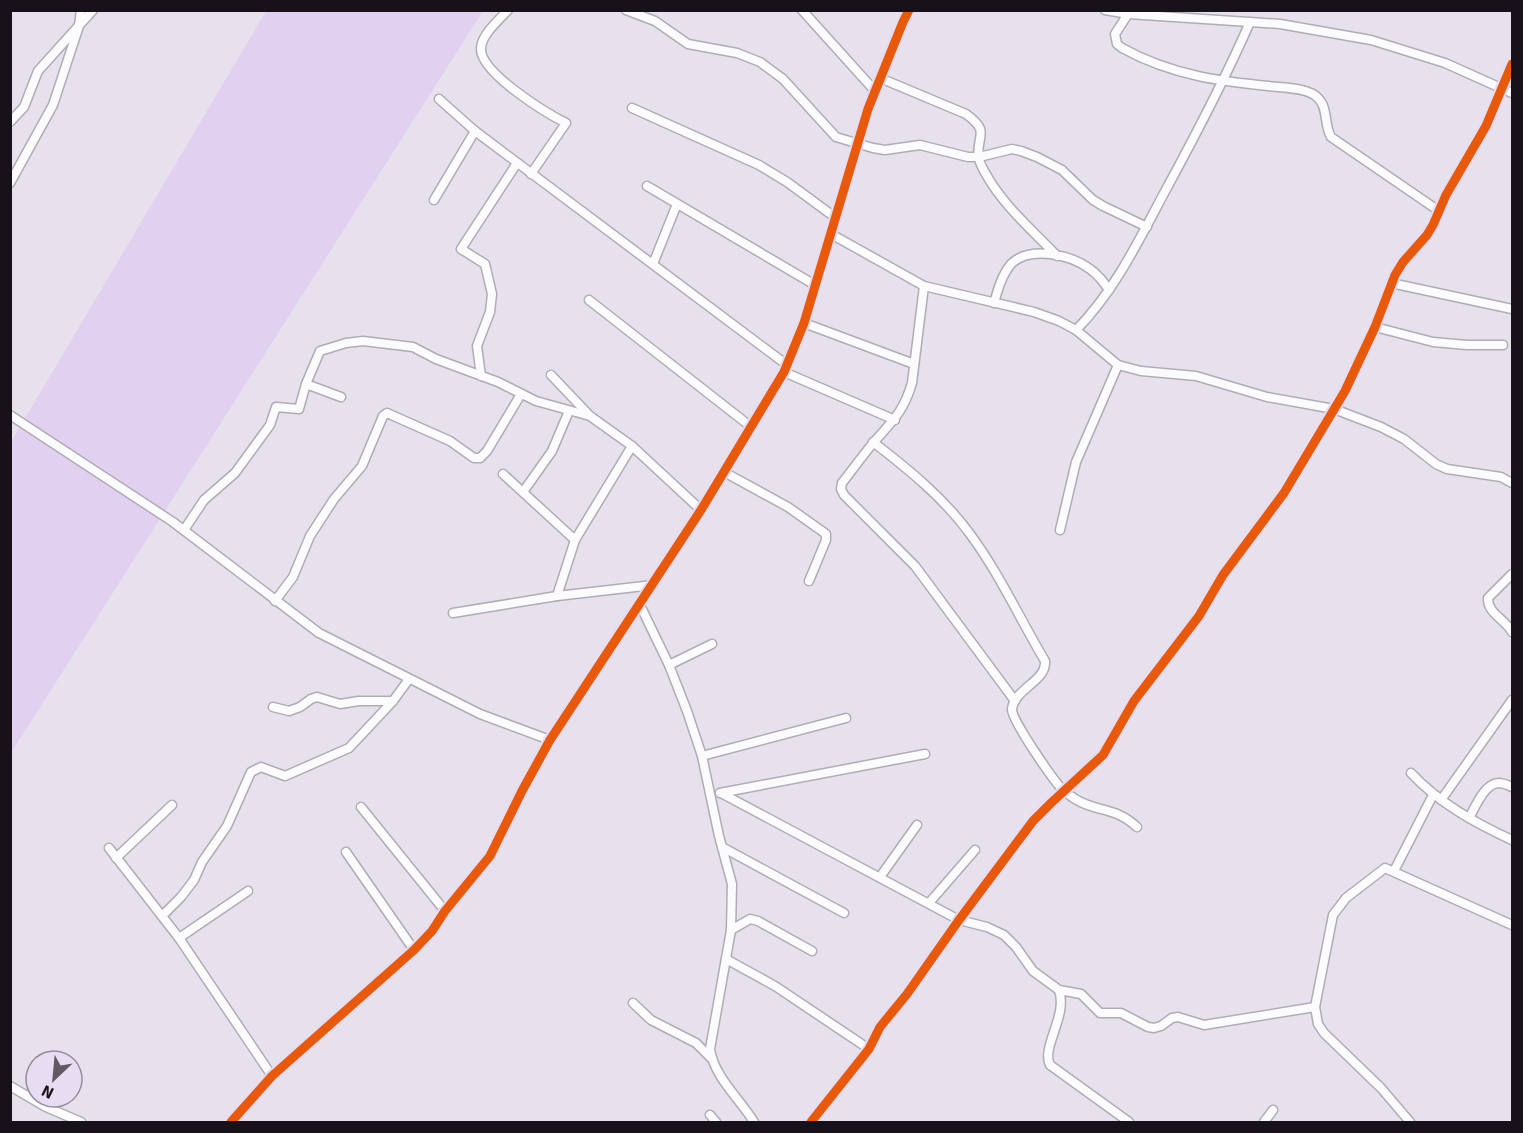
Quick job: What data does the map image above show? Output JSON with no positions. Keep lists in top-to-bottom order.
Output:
{
  "north": "bottom left"
}
